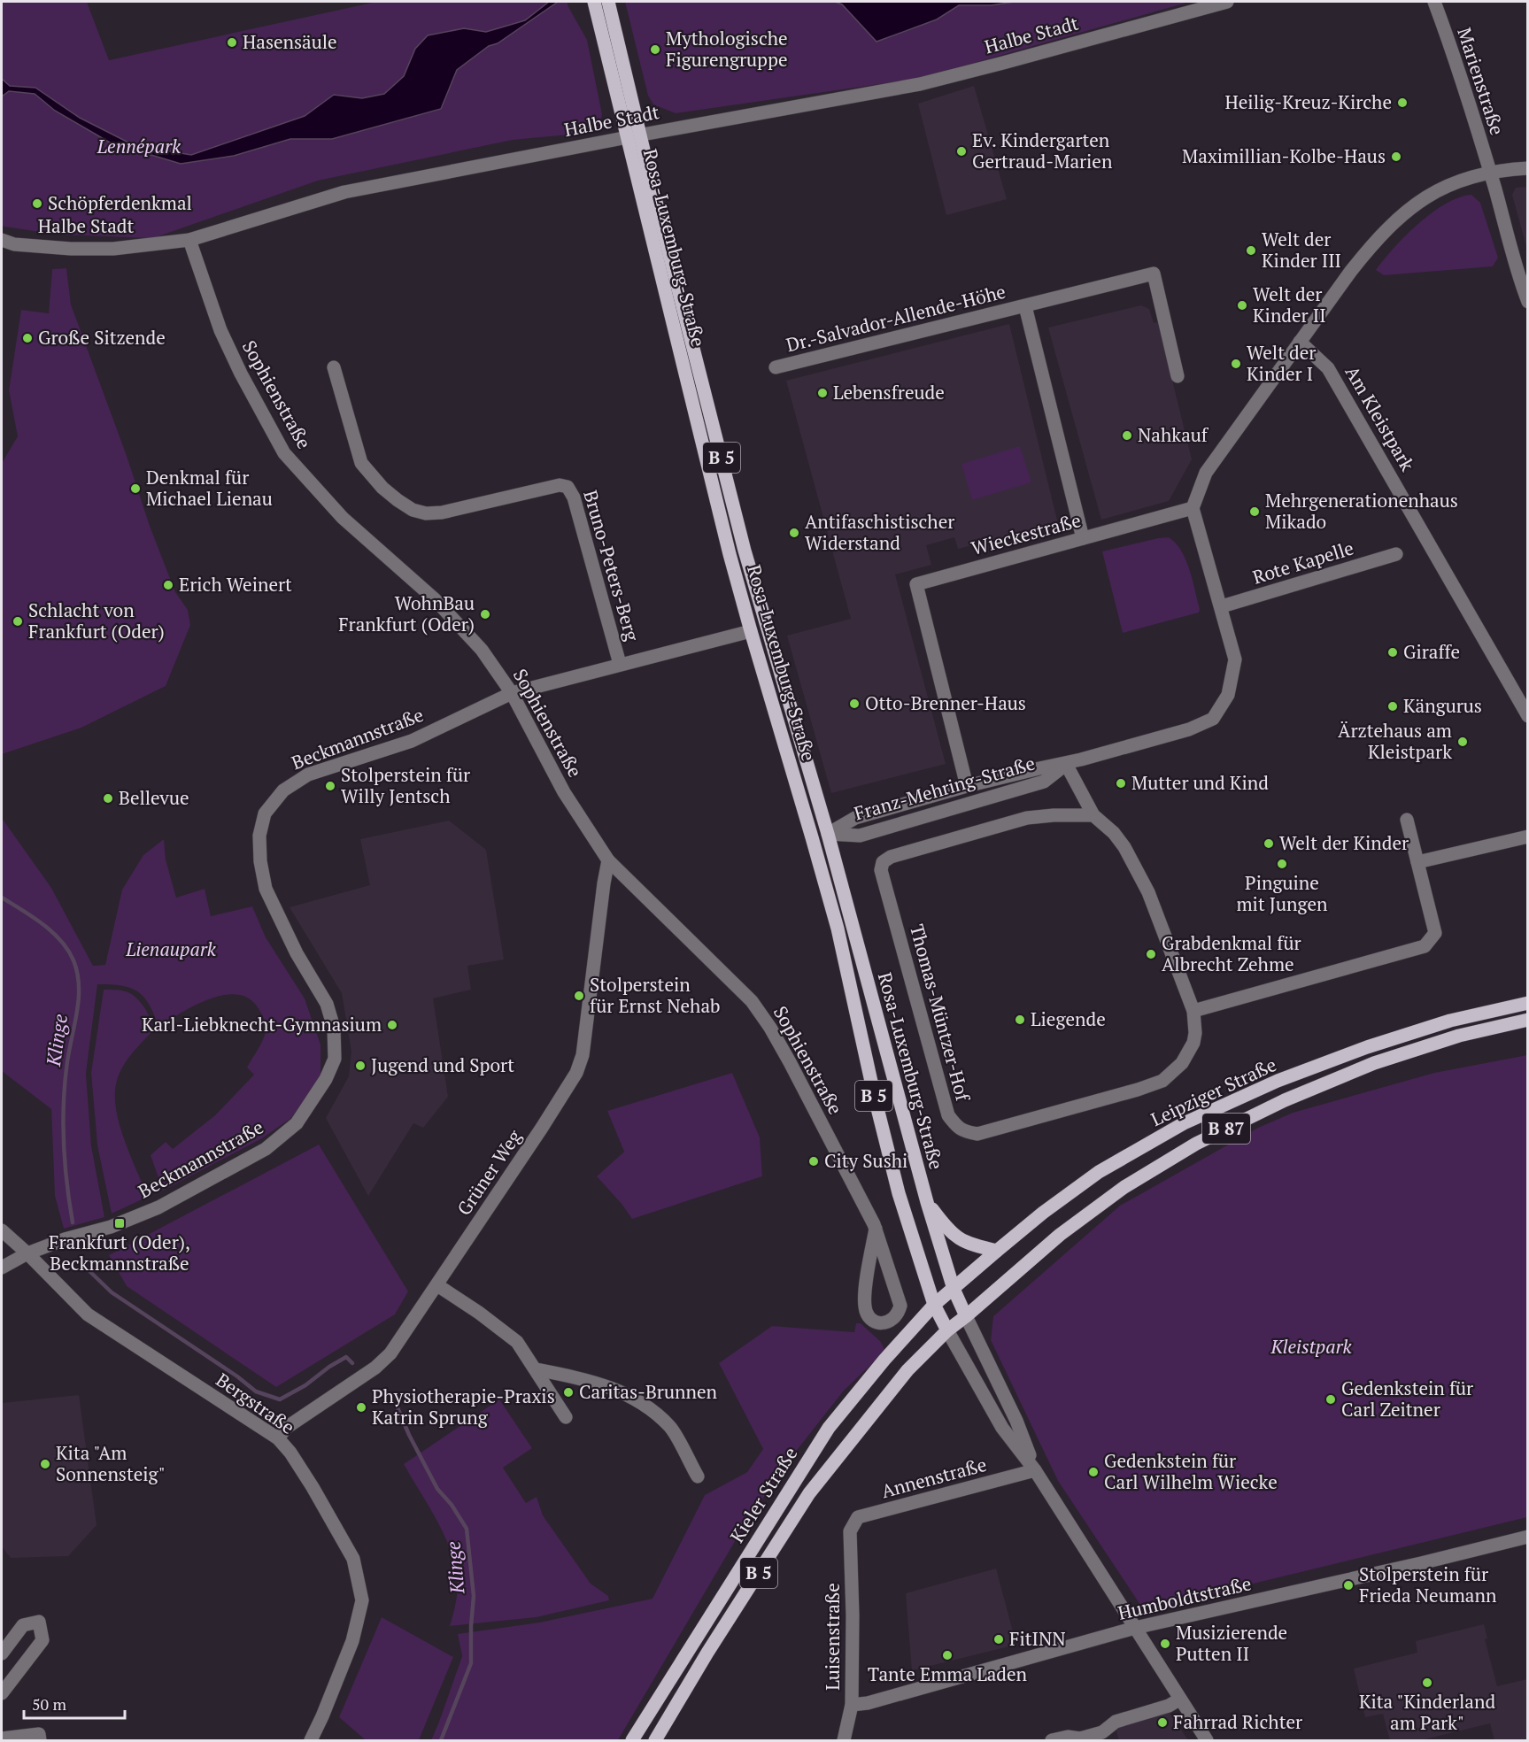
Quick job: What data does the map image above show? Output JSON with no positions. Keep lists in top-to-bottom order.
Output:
{
  "streets": {
    "main road": [
      "Rosa-Luxemburg-Straße",
      "B 5",
      "Leipziger Straße",
      "B 87",
      "Kieler Straße"
    ],
    "street": [
      "Halbe Stadt",
      "Marienstraße",
      "Dr.-Salvador-Allende-Höhe",
      "Sophienstraße",
      "Am Kleistpark",
      "Wieckestraße",
      "Rote Kapelle",
      "Bruno-Peters-Berg",
      "Beckmannstraße",
      "Franz-Mehring-Straße",
      "Thomas-Müntzer-Hof",
      "Grüner Weg",
      "Bergstraße",
      "Annenstraße",
      "Humboldtstraße",
      "Luisenstraße"
    ]
  },
  "crossings": [
    ["Halbe Stadt", "Rosa-Luxemburg-Straße"],
    ["Halbe Stadt", "Sophienstraße"],
    ["Rosa-Luxemburg-Straße", "Beckmannstraße"],
    ["Rosa-Luxemburg-Straße", "Franz-Mehring-Straße"],
    ["Rosa-Luxemburg-Straße", "Leipziger Straße"],
    ["Rosa-Luxemburg-Straße", "Kieler Straße"],
    ["Dr.-Salvador-Allende-Höhe", "Wieckestraße"],
    ["Sophienstraße", "Beckmannstraße"],
    ["Sophienstraße", "Grüner Weg"],
    ["Wieckestraße", "Franz-Mehring-Straße"],
    ["Rote Kapelle", "Franz-Mehring-Straße"],
    ["Bruno-Peters-Berg", "Beckmannstraße"],
    ["Beckmannstraße", "Bergstraße"],
    ["Franz-Mehring-Straße", "Thomas-Müntzer-Hof"],
    ["Leipziger Straße", "Kieler Straße"],
    ["Grüner Weg", "Bergstraße"],
    ["Annenstraße", "Luisenstraße"],
    ["Humboldtstraße", "Luisenstraße"]
  ],
  "water": ["Klinge"],
  "parks": ["Lennépark", "Lienaupark", "Kleistpark"],
  "places": {
    "other": [
      "Hasensäule",
      "Mythologische Figurengruppe",
      "Heilig-Kreuz-Kirche",
      "Ev. Kindergarten Gertraud-Marien",
      "Maximillian-Kolbe-Haus",
      "Schöpferdenkmal",
      "Welt der Kinder III",
      "Welt der Kinder II",
      "Große Sitzende",
      "Welt der Kinder I",
      "Lebensfreude",
      "Nahkauf",
      "Denkmal für Michael Lienau",
      "Mehrgenerationenhaus Mikado",
      "Antifaschistischer Widerstand",
      "Erich Weinert",
      "WohnBau Frankfurt (Oder)",
      "Schlacht von Frankfurt (Oder)",
      "Giraffe",
      "Otto-Brenner-Haus",
      "Kängurus",
      "Ärztehaus am Kleistpark",
      "Mutter und Kind",
      "Stolperstein für Willy Jentsch",
      "Bellevue",
      "Welt der Kinder",
      "Pinguine mit Jungen",
      "Grabdenkmal für Albrecht Zehme",
      "Stolperstein für Ernst Nehab",
      "Liegende",
      "Karl-Liebknecht-Gymnasium",
      "Jugend und Sport",
      "City Sushi",
      "Caritas-Brunnen",
      "Gedenkstein für Carl Zeitner",
      "Physiotherapie-Praxis Katrin Sprung",
      "Kita \"Am Sonnensteig\"",
      "Gedenkstein für Carl Wilhelm Wiecke",
      "Stolperstein für Frieda Neumann",
      "FitINN",
      "Musizierende Putten II",
      "Tante Emma Laden",
      "Kita \"Kinderland am Park\"",
      "Fahrrad Richter"
    ],
    "transit": ["Frankfurt (Oder), Beckmannstraße"]
  },
  "scale_bar": "50 m"
}
